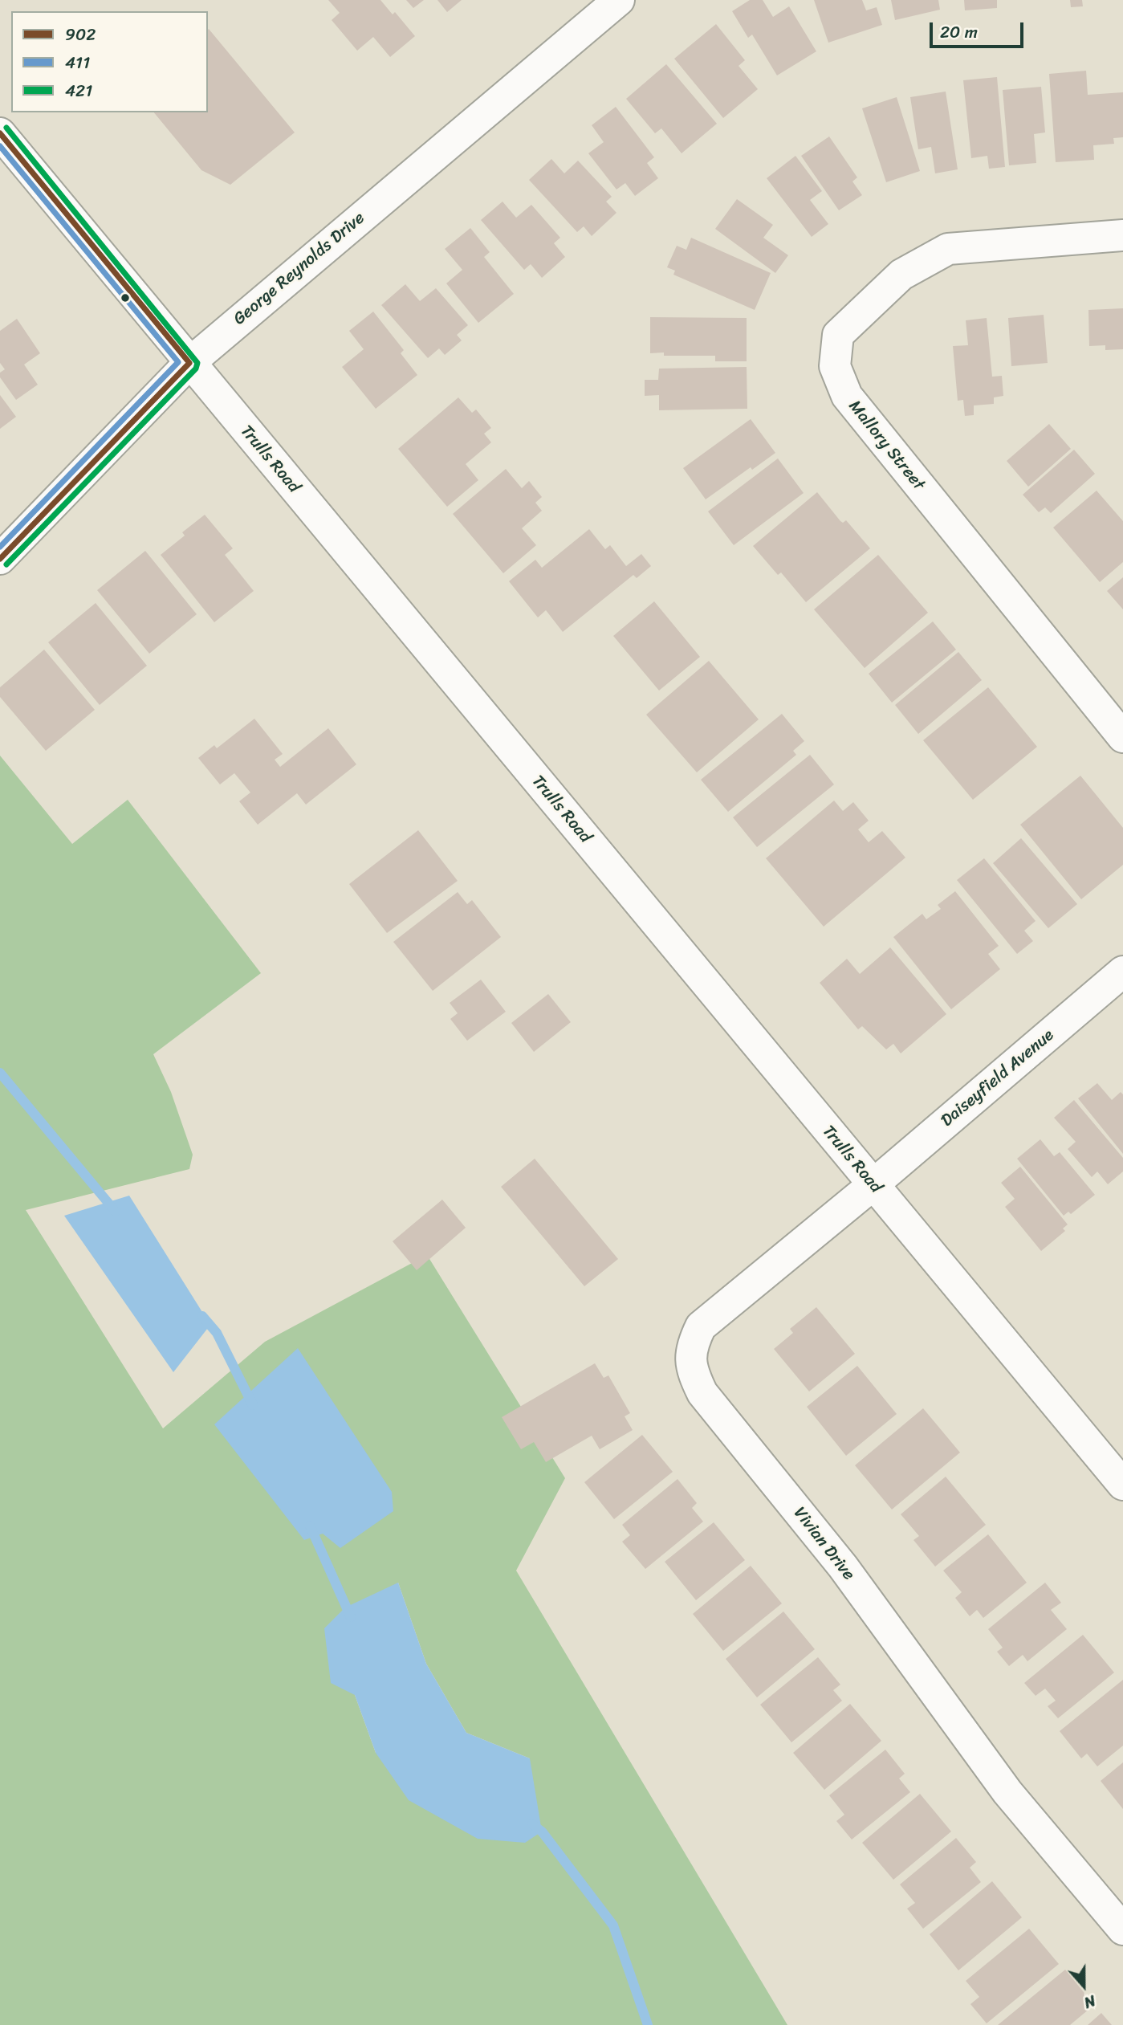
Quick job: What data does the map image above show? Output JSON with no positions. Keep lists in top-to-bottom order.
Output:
{
  "streets": {
    "street": [
      "George Reynolds Drive",
      "Mallory Street",
      "Trulls Road",
      "Daiseyfield Avenue",
      "Vivian Drive"
    ]
  },
  "crossings": [
    ["George Reynolds Drive", "Trulls Road"],
    ["Trulls Road", "Daiseyfield Avenue"],
    ["Trulls Road", "Vivian Drive"],
    ["Daiseyfield Avenue", "Vivian Drive"]
  ],
  "lines": ["transit line 421", "transit line 902", "transit line 411"],
  "legend": ["902", "411", "421"],
  "scale_bar": "20 m",
  "north": "bottom"
}
